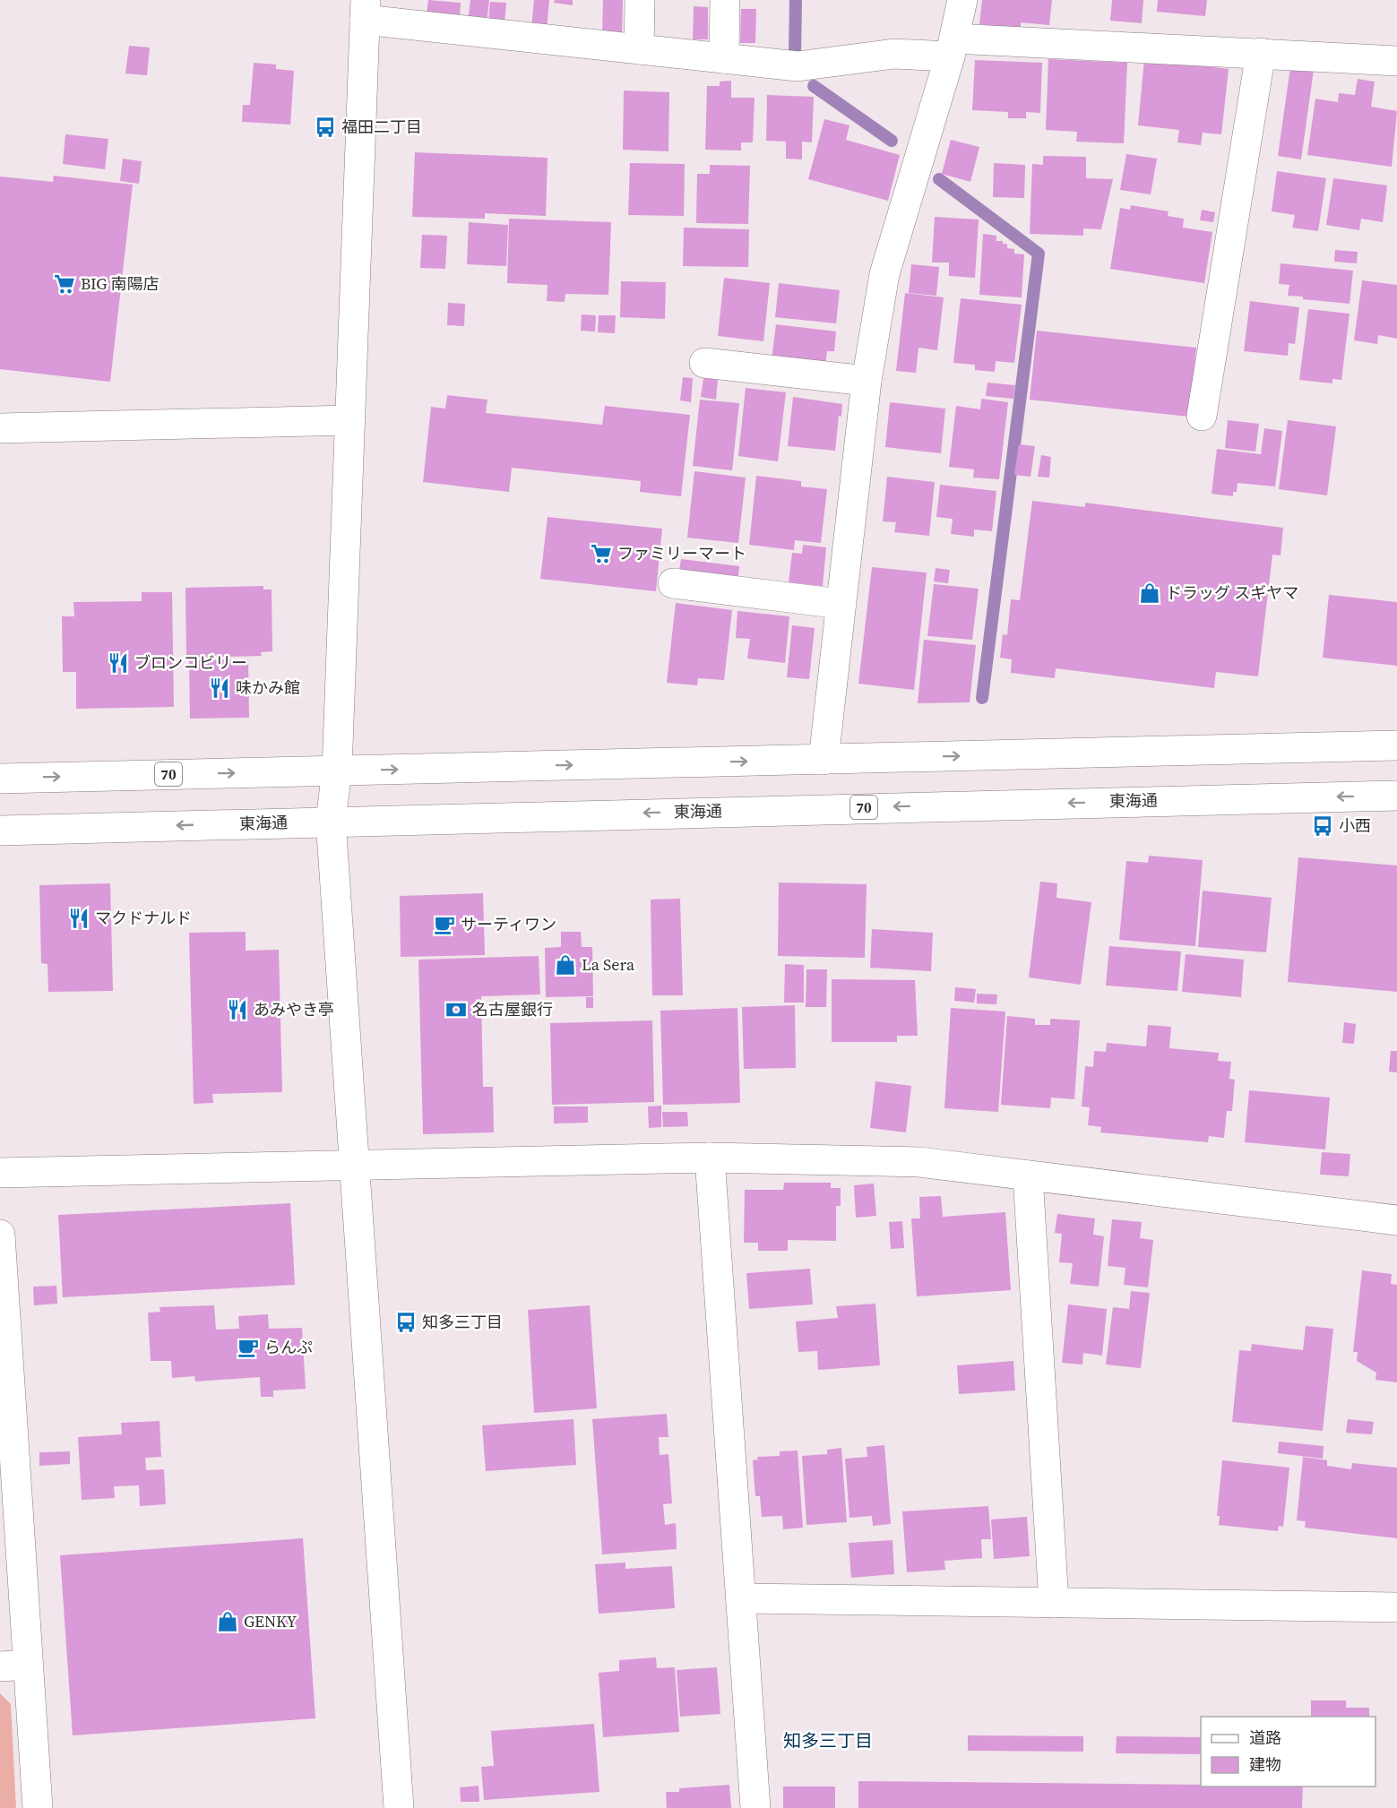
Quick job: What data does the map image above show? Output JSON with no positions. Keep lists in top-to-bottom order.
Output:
{
  "streets": {
    "street": ["70", "東海通"]
  },
  "districts": ["知多三丁目"],
  "places": {
    "bus stop": ["福田二丁目", "小西", "知多三丁目"],
    "supermarket": ["BIG 南陽店", "ファミリーマート"],
    "shop": ["ドラッグ スギヤマ", "La Sera", "GENKY"],
    "restaurant": [
      "ブロンコビリー",
      "味かみ館",
      "マクドナルド",
      "あみやき亭"
    ],
    "cafe": ["サーティワン", "らんぷ"],
    "bank": ["名古屋銀行"]
  },
  "legend": ["道路", "建物"]
}
